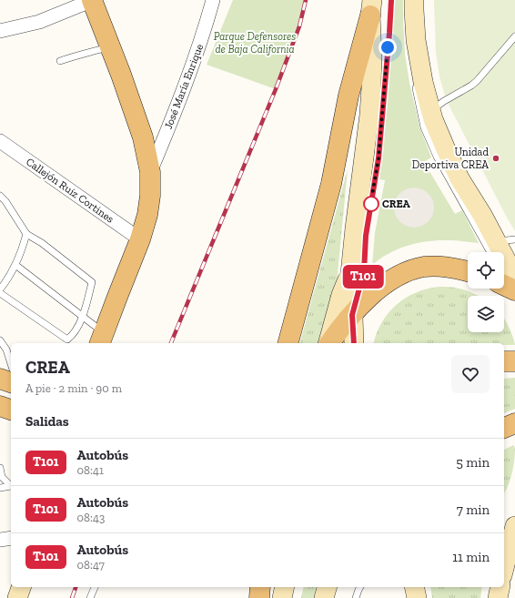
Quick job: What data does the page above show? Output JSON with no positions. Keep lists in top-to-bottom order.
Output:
{
  "streets": {
    "street": ["José María Enrique", "Callejón Ruíz Cortines"]
  },
  "parks": ["Parque Defensores de Baja California"],
  "places": ["Unidad Deportiva CREA", "CREA"],
  "lines": ["bus line T101"],
  "page": {
    "on_map": "T101",
    "heading": [
      ["CREA", "A pie · 2 min · 90 m"],
      "Salidas"
    ],
    "list": [
      {
        "mark": "T101",
        "name": "Autobús",
        "note": "08:41",
        "value": "5 min"
      },
      {
        "mark": "T101",
        "name": "Autobús",
        "note": "08:43",
        "value": "7 min"
      },
      {
        "mark": "T101",
        "name": "Autobús",
        "note": "08:47",
        "value": "11 min"
      }
    ]
  }
}
